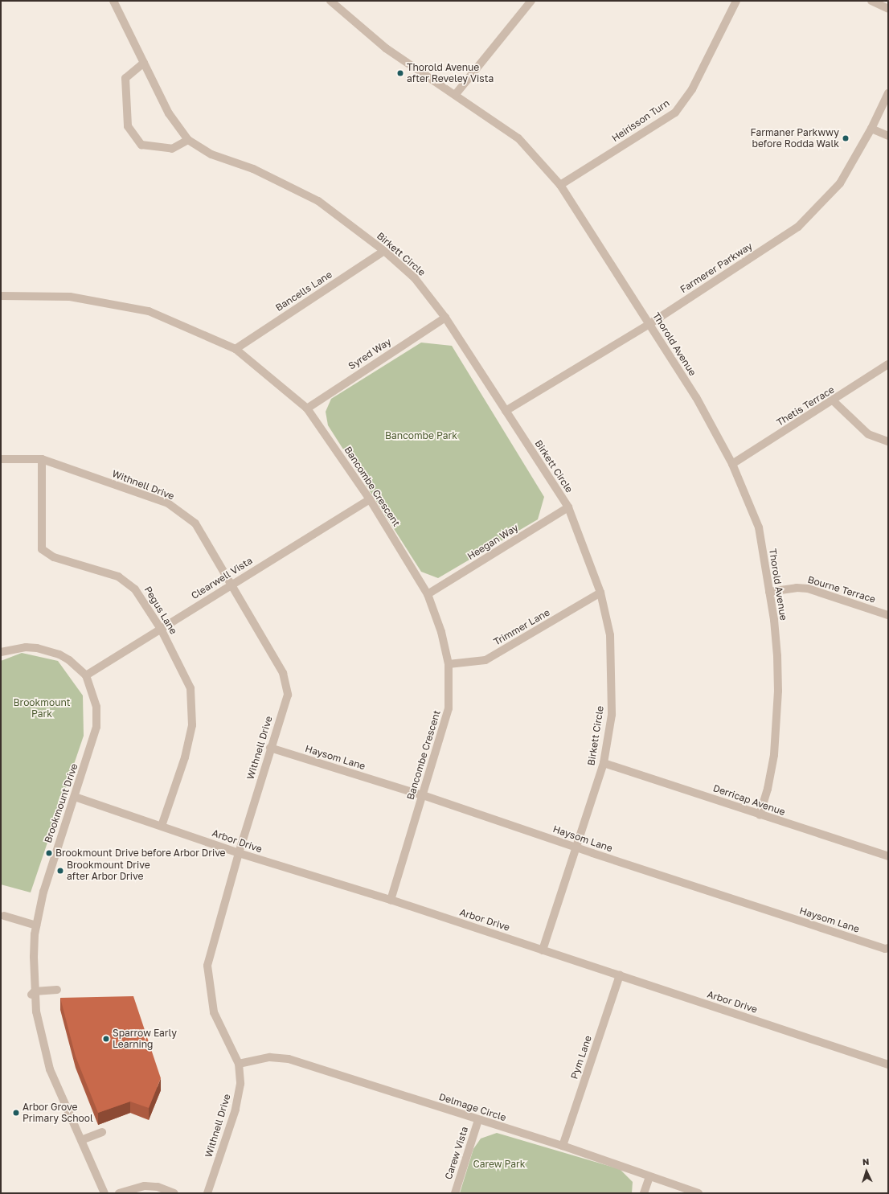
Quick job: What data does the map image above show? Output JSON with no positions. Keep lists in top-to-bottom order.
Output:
{
  "streets": {
    "street": [
      "Heirisson Turn",
      "Birkett Circle",
      "Farmerer Parkway",
      "Bancells Lane",
      "Thorold Avenue",
      "Syred Way",
      "Thetis Terrace",
      "Withnell Drive",
      "Bancombe Crescent",
      "Heegan Way",
      "Clearwell Vista",
      "Bourne Terrace",
      "Pegus Lane",
      "Trimmer Lane",
      "Haysom Lane",
      "Derricap Avenue",
      "Brookmount Drive",
      "Arbor Drive",
      "Pym Lane",
      "Delmage Circle",
      "Carew Vista"
    ]
  },
  "crossings": [
    ["Heirisson Turn", "Thorold Avenue"],
    ["Birkett Circle", "Farmerer Parkway"],
    ["Birkett Circle", "Bancells Lane"],
    ["Birkett Circle", "Syred Way"],
    ["Birkett Circle", "Heegan Way"],
    ["Birkett Circle", "Trimmer Lane"],
    ["Birkett Circle", "Haysom Lane"],
    ["Birkett Circle", "Derricap Avenue"],
    ["Birkett Circle", "Arbor Drive"],
    ["Farmerer Parkway", "Thorold Avenue"],
    ["Bancells Lane", "Bancombe Crescent"],
    ["Thorold Avenue", "Thetis Terrace"],
    ["Thorold Avenue", "Bourne Terrace"],
    ["Thorold Avenue", "Derricap Avenue"],
    ["Syred Way", "Bancombe Crescent"],
    ["Withnell Drive", "Clearwell Vista"],
    ["Withnell Drive", "Pegus Lane"],
    ["Withnell Drive", "Haysom Lane"],
    ["Withnell Drive", "Arbor Drive"],
    ["Withnell Drive", "Delmage Circle"],
    ["Bancombe Crescent", "Heegan Way"],
    ["Bancombe Crescent", "Clearwell Vista"],
    ["Bancombe Crescent", "Trimmer Lane"],
    ["Bancombe Crescent", "Haysom Lane"],
    ["Bancombe Crescent", "Arbor Drive"],
    ["Clearwell Vista", "Pegus Lane"],
    ["Clearwell Vista", "Brookmount Drive"],
    ["Pegus Lane", "Arbor Drive"],
    ["Brookmount Drive", "Arbor Drive"],
    ["Arbor Drive", "Pym Lane"],
    ["Pym Lane", "Delmage Circle"],
    ["Delmage Circle", "Carew Vista"]
  ],
  "parks": ["Bancombe Park", "Brookmount Park", "Carew Park"],
  "places": [
    "Thorold Avenue after Reveley Vista",
    "Farmaner Parkwwy before Rodda Walk",
    "Brookmount Drive before Arbor Drive",
    "Brookmount Drive after Arbor Drive",
    "Sparrow Early Learning",
    "Arbor Grove Primary School"
  ],
  "north": "top"
}
